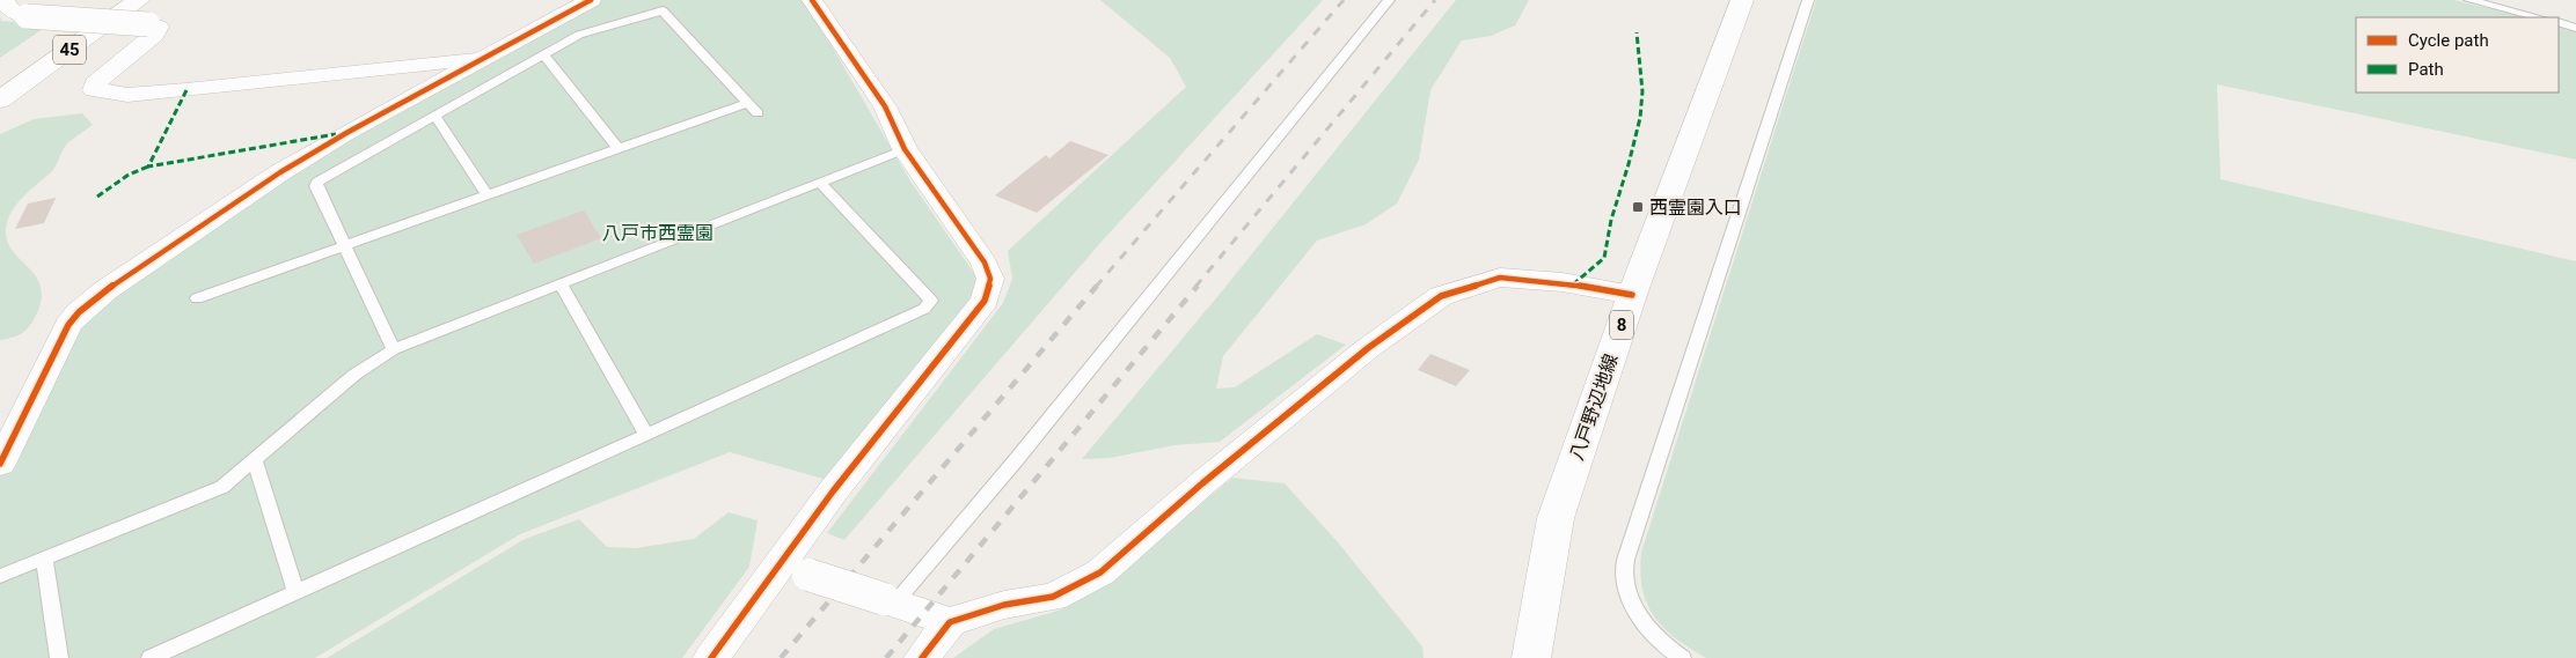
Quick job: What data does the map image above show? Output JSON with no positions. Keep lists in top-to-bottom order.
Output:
{
  "streets": {
    "main road": ["45", "8", "八戸野辺地線"]
  },
  "parks": ["八戸市西霊園"],
  "places": {
    "transit": ["西霊園入口"]
  },
  "legend": ["Cycle path", "Path"]
}
